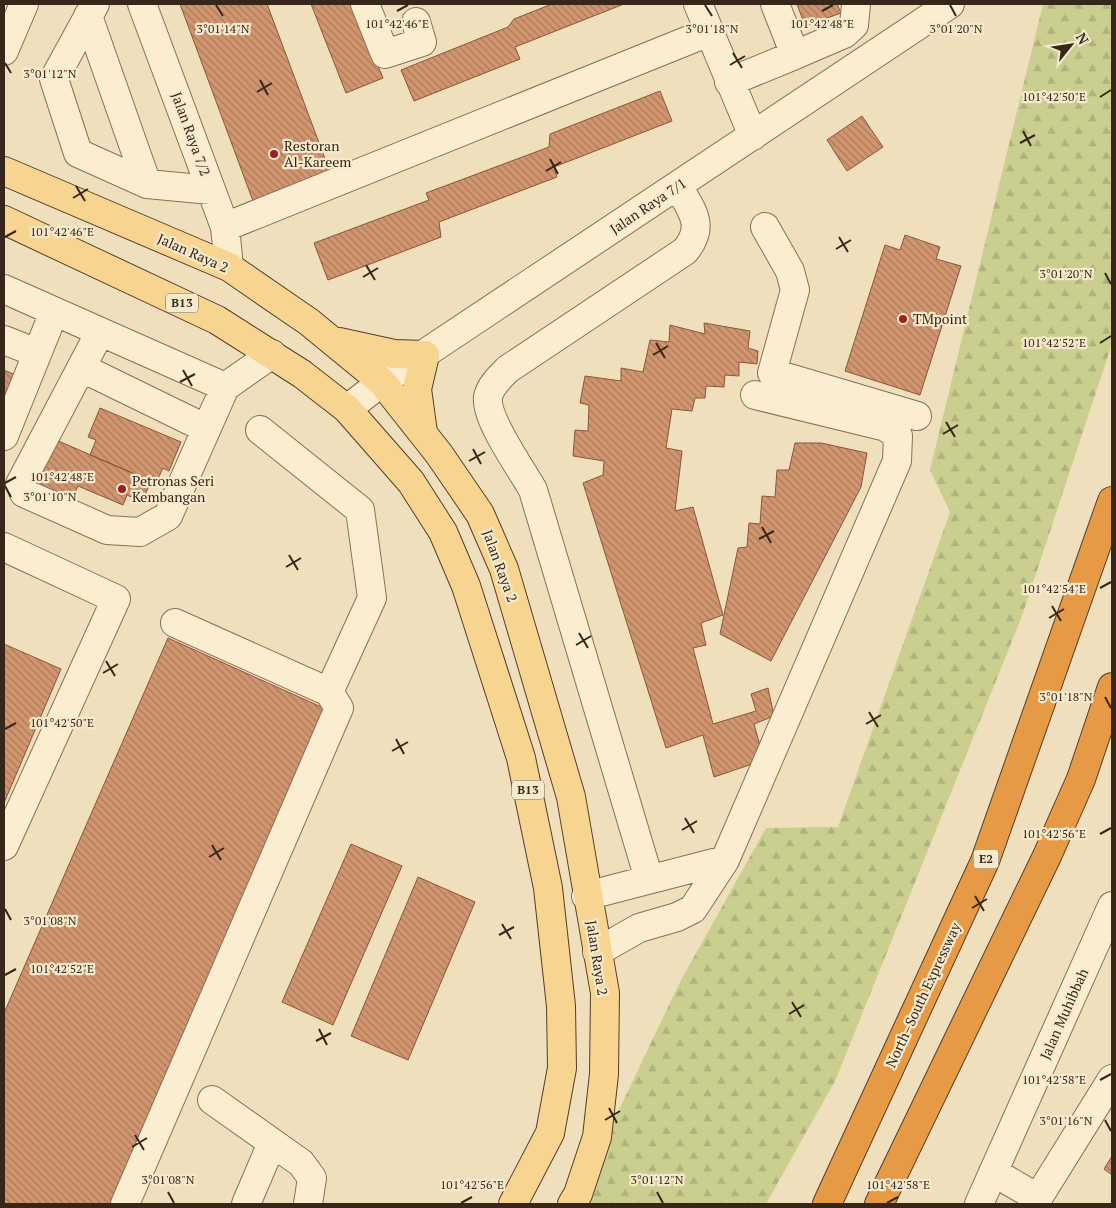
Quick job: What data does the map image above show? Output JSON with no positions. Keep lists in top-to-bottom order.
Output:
{
  "streets": {
    "highway": ["E2", "North–South Expressway"],
    "main road": ["Jalan Raya 2", "B13"],
    "street": ["Jalan Raya 7/2", "Jalan Raya 7/1", "Jalan Muhibbah"]
  },
  "crossings": [
    ["Jalan Raya 7/2", "Jalan Raya 2"],
    ["Jalan Raya 7/1", "Jalan Raya 2"],
    ["Jalan Raya 7/1", "B13"]
  ],
  "places": ["Restoran Al-Kareem", "TMpoint", "Petronas Seri Kembangan"],
  "north": "top right",
  "coordinates": [
    "101°42'46\"E",
    "101°42'48\"E",
    "3°01'14\"N",
    "3°01'18\"N",
    "3°01'20\"N",
    "3°01'12\"N",
    "101°42'50\"E",
    "101°42'52\"E",
    "3°01'10\"N",
    "101°42'54\"E",
    "101°42'56\"E",
    "3°01'08\"N",
    "101°42'58\"E",
    "3°01'16\"N"
  ]
}
